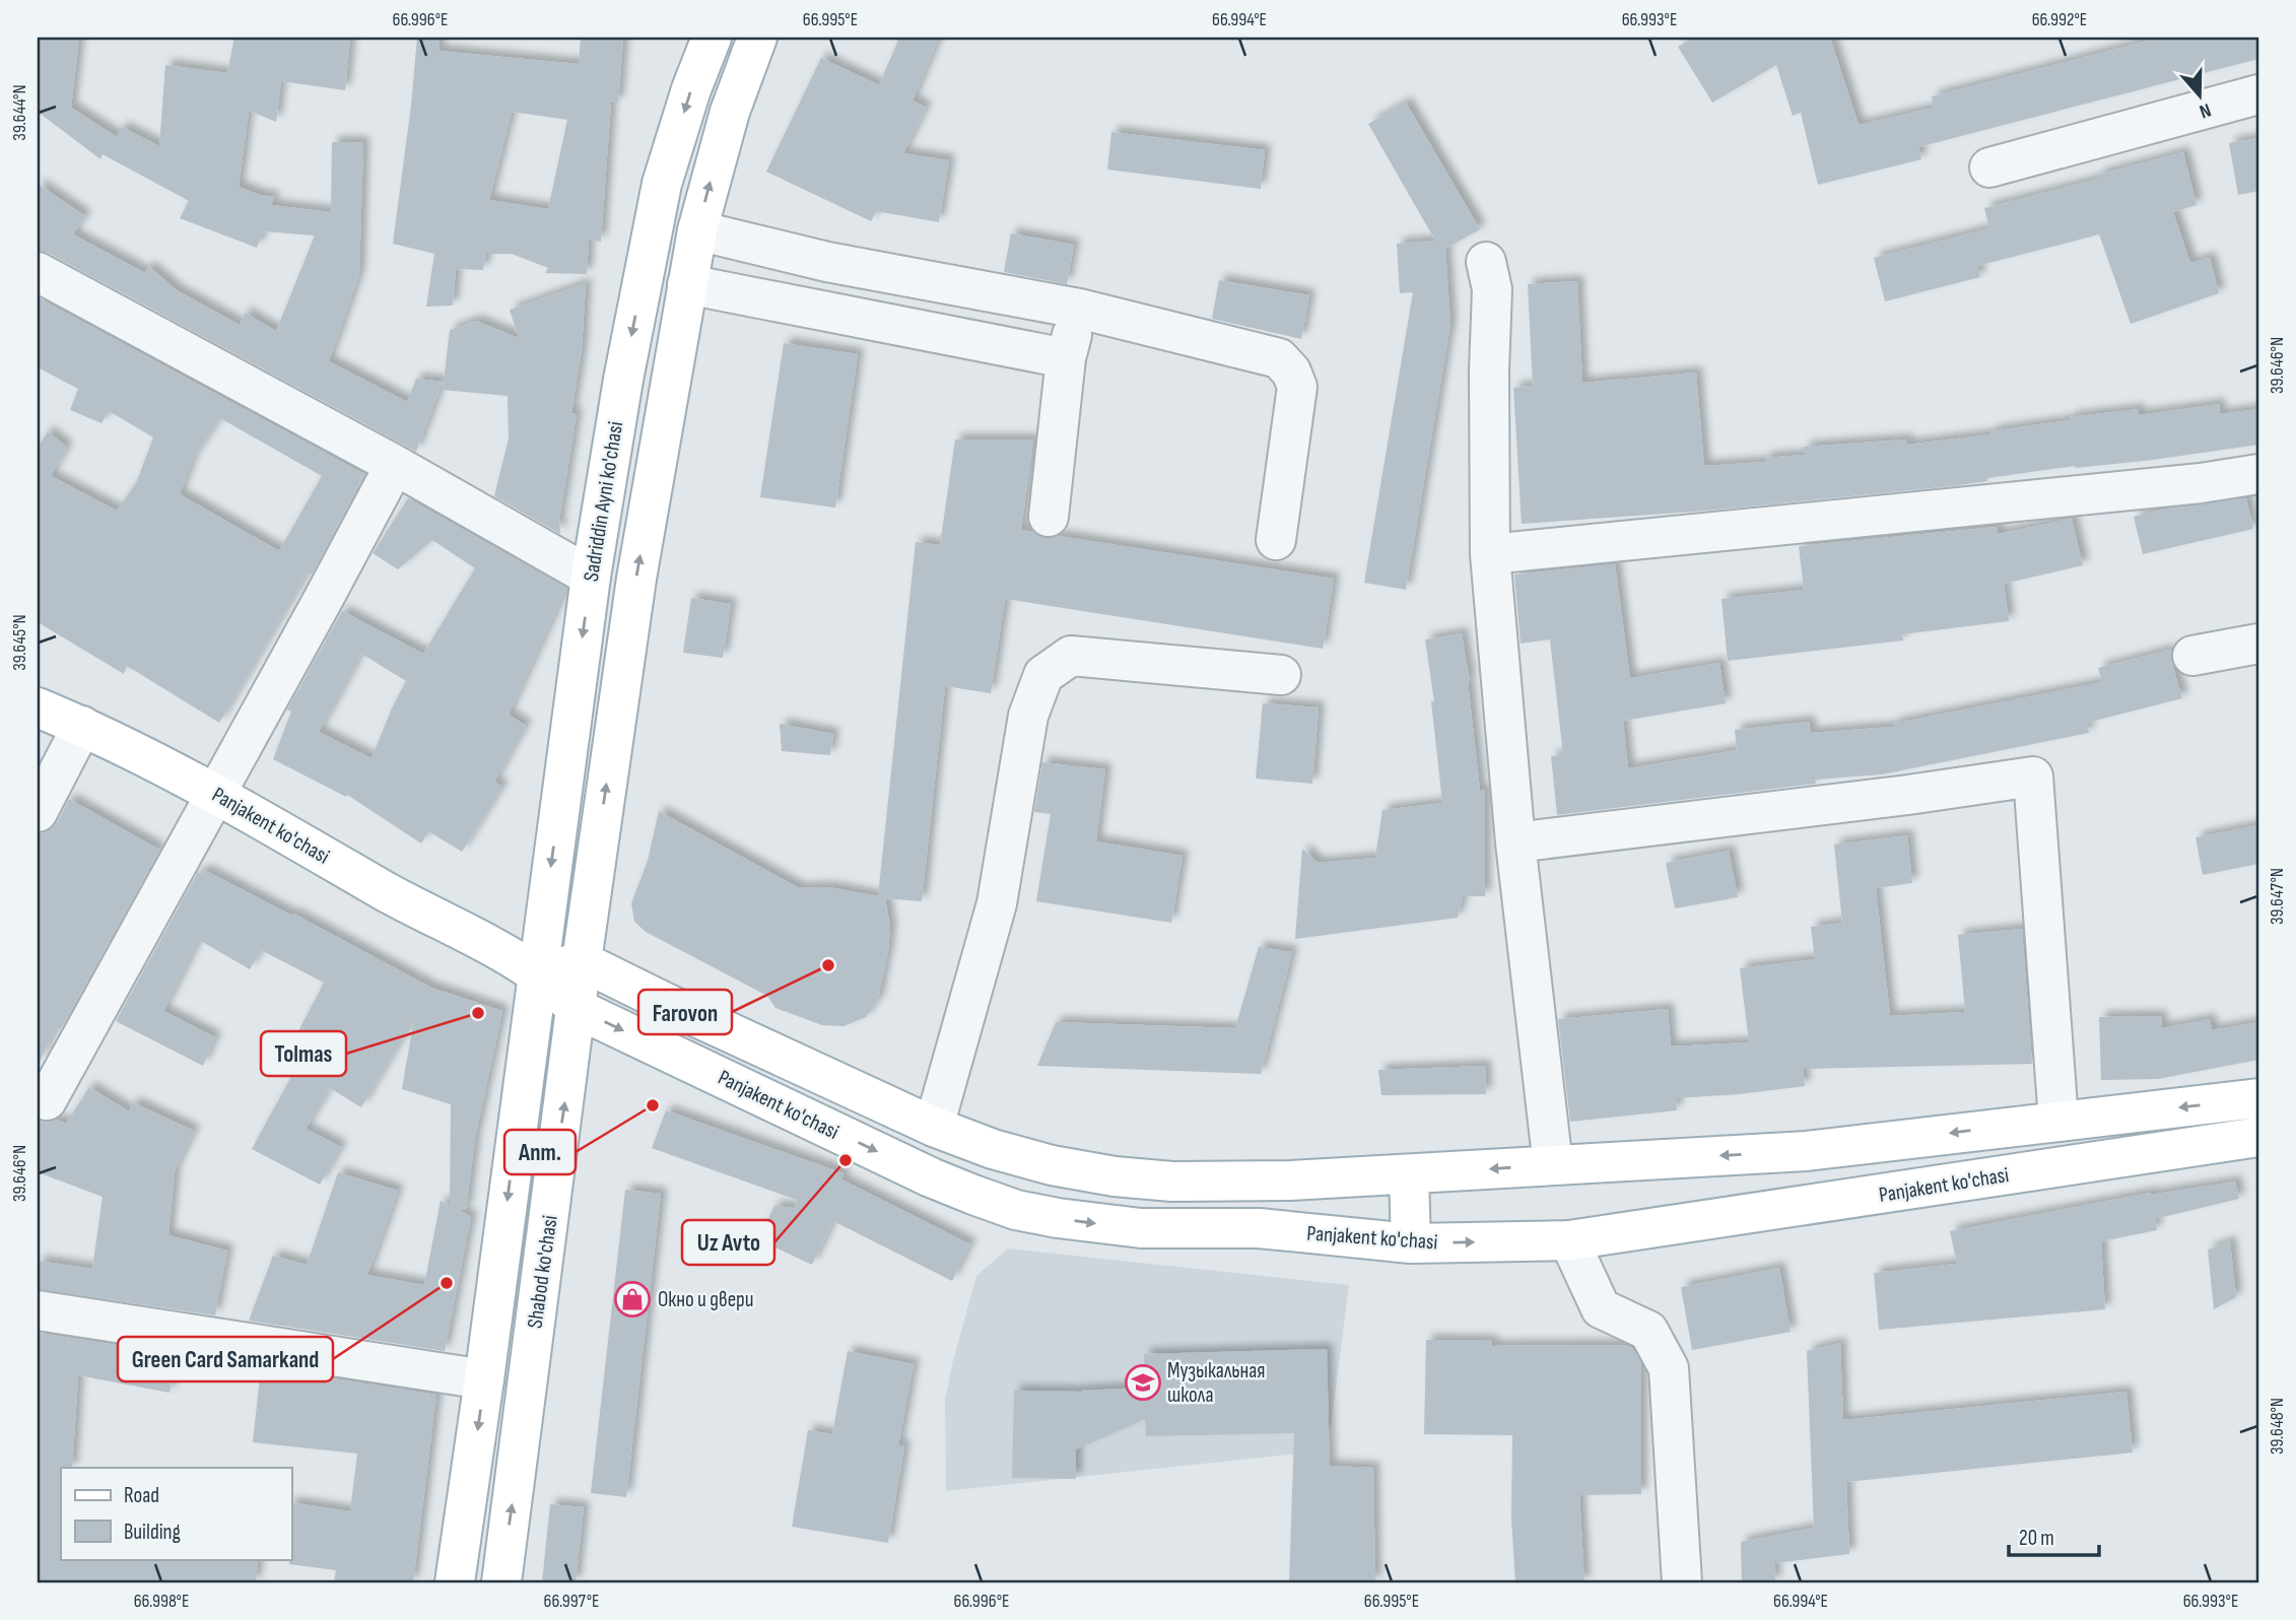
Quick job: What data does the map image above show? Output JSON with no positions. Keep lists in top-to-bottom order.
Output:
{
  "streets": {
    "main road": ["Sadriddin Ayni ko'chasi", "Panjakent ko'chasi", "Shabod ko'chasi"]
  },
  "crossings": [
    ["Sadriddin Ayni ko'chasi", "Panjakent ko'chasi"],
    ["Sadriddin Ayni ko'chasi", "Shabod ko'chasi"],
    ["Panjakent ko'chasi", "Shabod ko'chasi"]
  ],
  "places": {
    "other": [
      "Farovon",
      "Tolmas",
      "Апт.",
      "Uz Avto",
      "Green Card Samarkand"
    ],
    "shop": ["Окно и двери"],
    "school or university": ["Музыкальная школа"]
  },
  "legend": ["Road", "Building"],
  "scale_bar": "20 m",
  "north": "bottom",
  "coordinates": [
    "66.996°E",
    "66.995°E",
    "66.994°E",
    "66.993°E",
    "66.992°E",
    "39.644°N",
    "39.646°N",
    "39.645°N",
    "39.647°N",
    "39.648°N",
    "66.998°E",
    "66.997°E"
  ]
}
